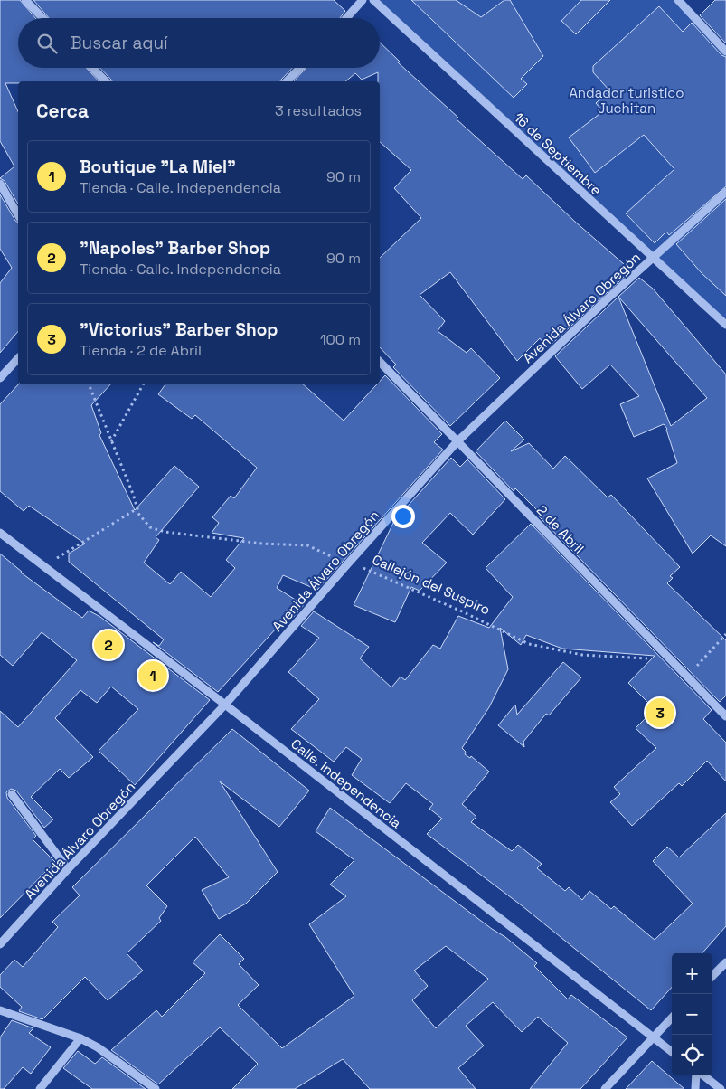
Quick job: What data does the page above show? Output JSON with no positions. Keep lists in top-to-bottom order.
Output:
{
  "streets": {
    "street": [
      "16 de Septiembre",
      "Avenida Álvaro Obregón",
      "2 de Abril",
      "Calle. Independencia"
    ],
    "path": ["Callejón del Suspiro"]
  },
  "crossings": [
    ["16 de Septiembre", "Avenida Álvaro Obregón"],
    ["Avenida Álvaro Obregón", "2 de Abril"],
    ["Avenida Álvaro Obregón", "Callejón del Suspiro"],
    ["Avenida Álvaro Obregón", "Calle. Independencia"],
    ["2 de Abril", "Callejón del Suspiro"]
  ],
  "parks": ["Andador turistico Juchitan"],
  "page": {
    "search": "Buscar aquí",
    "heading": ["Cerca", "3 resultados"],
    "list": [
      {
        "mark": "1",
        "name": "Boutique \"La Miel\"",
        "note": "Tienda · Calle. Independencia",
        "value": "90 m"
      },
      {
        "mark": "2",
        "name": "\"Napoles\" Barber Shop",
        "note": "Tienda · Calle. Independencia",
        "value": "90 m"
      },
      {
        "mark": "3",
        "name": "\"Victorius\" Barber Shop",
        "note": "Tienda · 2 de Abril",
        "value": "100 m"
      }
    ],
    "pins": ["2", "1", "3"],
    "map_buttons": ["+", "−"]
  }
}
